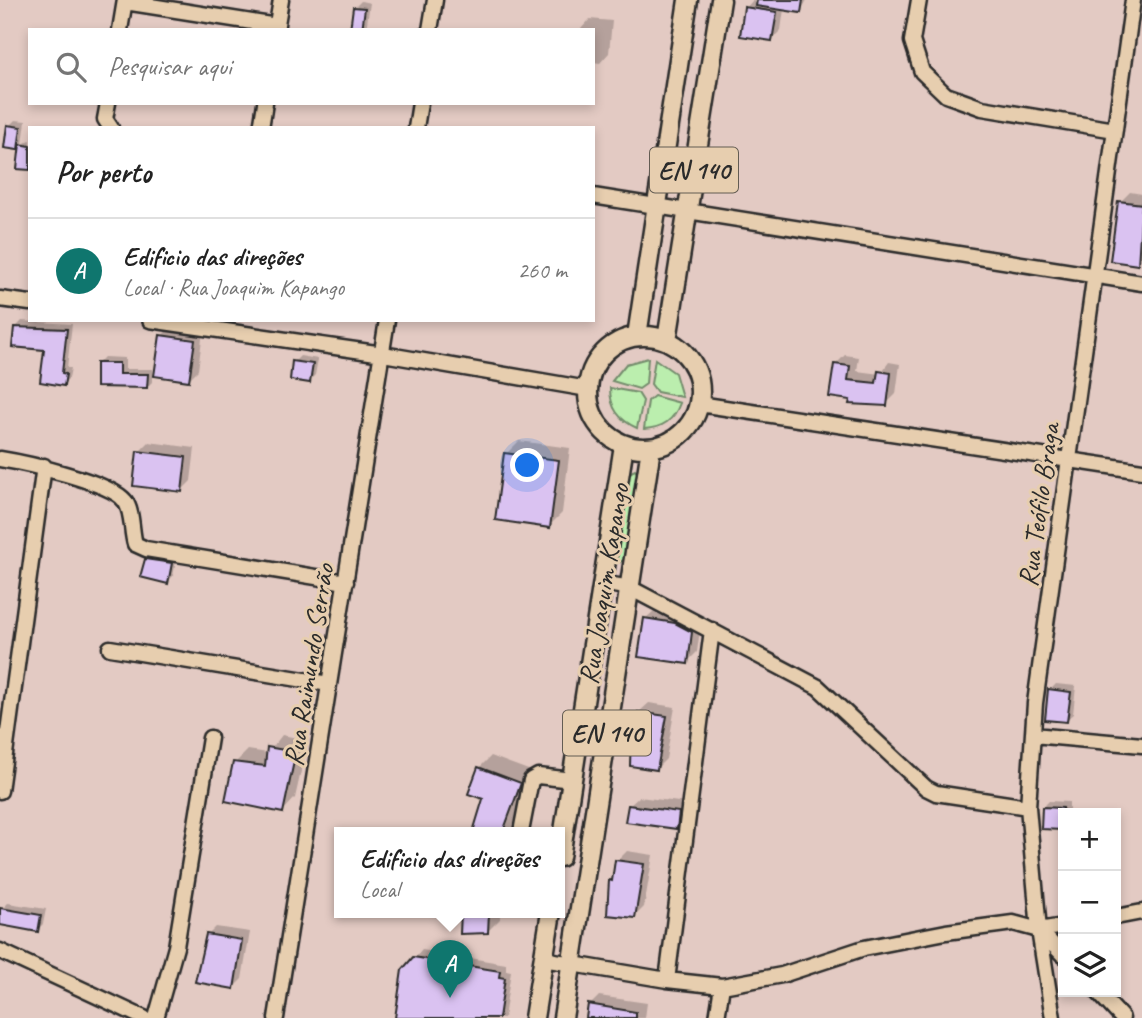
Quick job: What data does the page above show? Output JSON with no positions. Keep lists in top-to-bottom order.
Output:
{
  "streets": {
    "main road": ["EN 140", "Rua Joaquim Kapango"],
    "street": ["Rua Teófilo Braga", "Rua Raimundo Serrão"]
  },
  "crossings": [
    ["EN 140", "Rua Joaquim Kapango"]
  ],
  "page": {
    "search": "Pesquisar aqui",
    "heading": "Por perto",
    "list": [
      {
        "mark": "A",
        "name": "Edificio das direções",
        "note": "Local · Rua Joaquim Kapango",
        "value": "260 m"
      }
    ],
    "map_buttons": ["+", "−"],
    "popup": ["Edificio das direções", "Local"],
    "pins": "A"
  }
}
